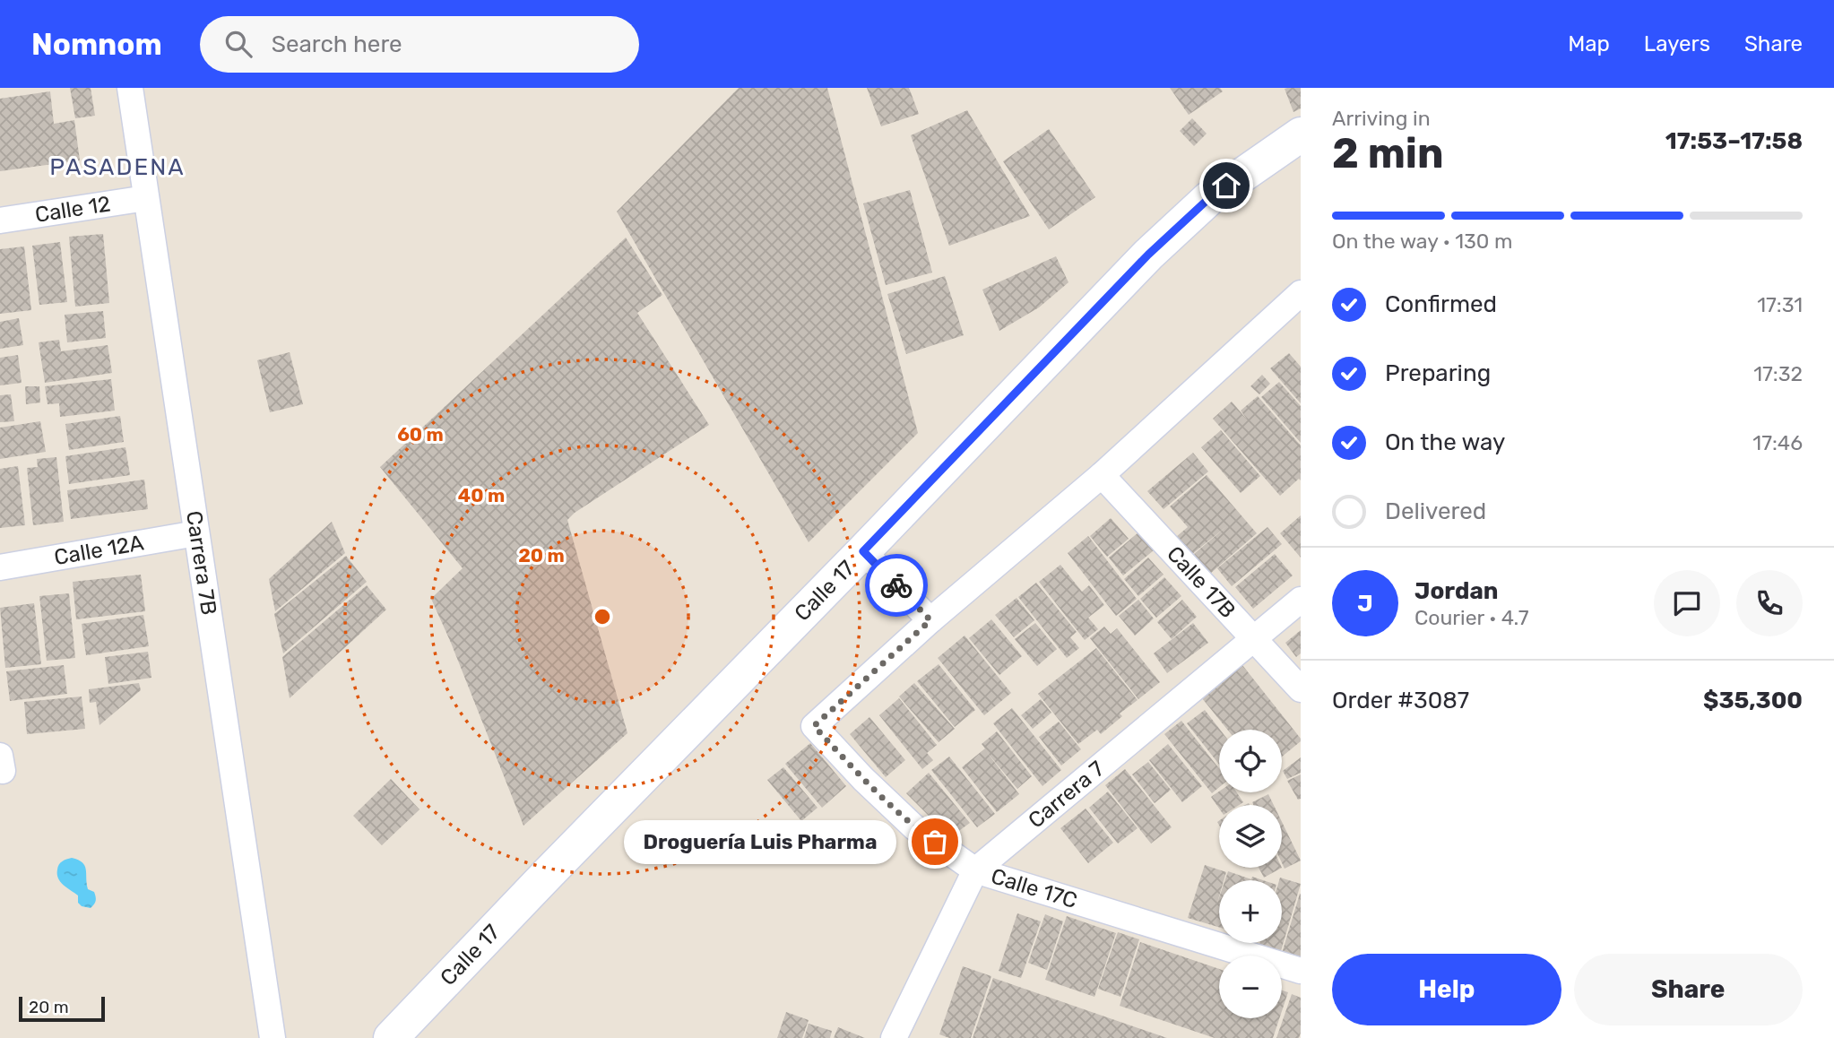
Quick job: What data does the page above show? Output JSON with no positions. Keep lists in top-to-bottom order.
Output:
{
  "streets": {
    "main road": ["Calle 17"],
    "street": [
      "Calle 12",
      "Calle 12A",
      "Carrera 7B",
      "Calle 17B",
      "Carrera 7",
      "Calle 17C"
    ]
  },
  "crossings": [
    ["Calle 12", "Carrera 7B"],
    ["Calle 12A", "Carrera 7B"],
    ["Calle 17B", "Carrera 7"],
    ["Carrera 7", "Calle 17C"]
  ],
  "districts": ["PASADENA"],
  "places": ["Droguería Luis Pharma"],
  "scale_bar": "20 m",
  "page": {
    "header": "Nomnom",
    "search": "Search here",
    "nav": ["Map", "Layers", "Share"],
    "heading": ["2 min", "Arriving in", "17:53–17:58"],
    "panel": [
      "Jordan",
      "Courier · 4.7",
      "Order #3087",
      "$35,300"
    ],
    "bar": "On the way · 130 m",
    "list": [
      ["Confirmed", "17:31"],
      ["Preparing", "17:32"],
      ["On the way", "17:46"],
      "Delivered"
    ],
    "round": "J",
    "map_buttons": ["+", "−"],
    "bubble": "Droguería Luis Pharma",
    "buttons": ["Help", "Share"],
    "scale": "20 m"
  },
  "rings": ["60 m", "40 m", "20 m"]
}
